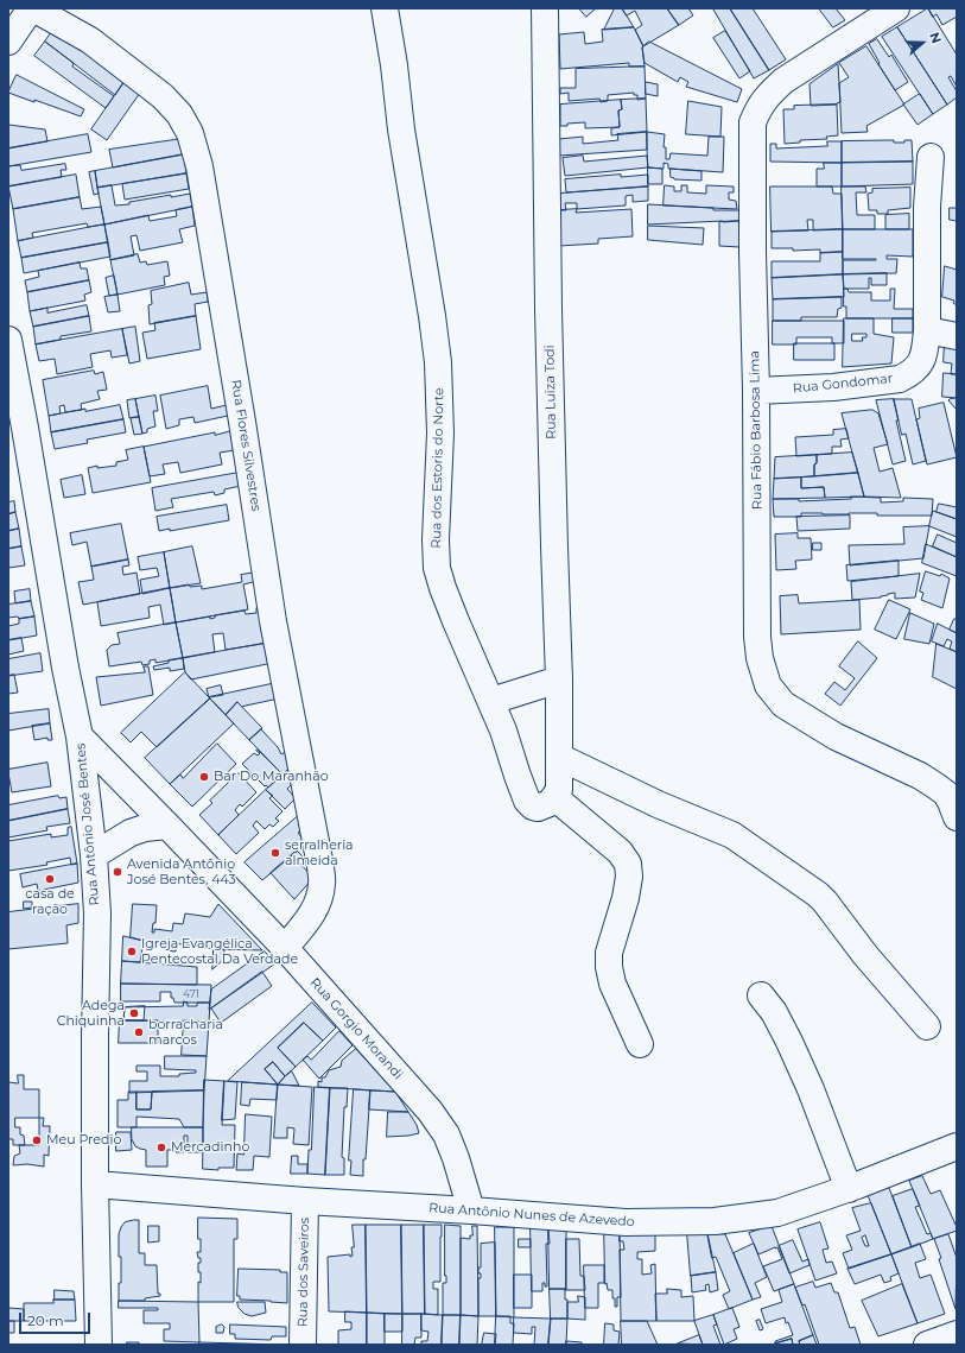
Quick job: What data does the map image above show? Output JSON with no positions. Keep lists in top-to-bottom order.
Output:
{
  "streets": {
    "street": [
      "Rua Gondomar",
      "Rua Luiza Todi",
      "Rua Fábio Barbosa Lima",
      "Rua Flores Silvestres",
      "Rua dos Estoris do Norte",
      "Rua Antônio José Bentes",
      "Rua Gorgio Morandi",
      "Rua Antônio Nunes de Azevedo",
      "Rua dos Saveiros"
    ]
  },
  "crossings": [
    ["Rua Gondomar", "Rua Fábio Barbosa Lima"],
    ["Rua Luiza Todi", "Rua dos Estoris do Norte"],
    ["Rua Flores Silvestres", "Rua Gorgio Morandi"],
    ["Rua Antônio José Bentes", "Rua Gorgio Morandi"],
    ["Rua Antônio José Bentes", "Rua Antônio Nunes de Azevedo"],
    ["Rua Gorgio Morandi", "Rua Antônio Nunes de Azevedo"],
    ["Rua Antônio Nunes de Azevedo", "Rua dos Saveiros"]
  ],
  "places": [
    "Bar Do Maranhão",
    "serralheria almeida",
    "Avenida Antônio José Bentes, 443",
    "casa de ração",
    "Igreja Evangélica Pentecostal Da Verdade",
    "Adega Chiquinha",
    "borracharia marcos",
    "Meu Predio",
    "Mercadinho"
  ],
  "house_numbers": ["471"],
  "scale_bar": "20 m",
  "north": "right"
}
